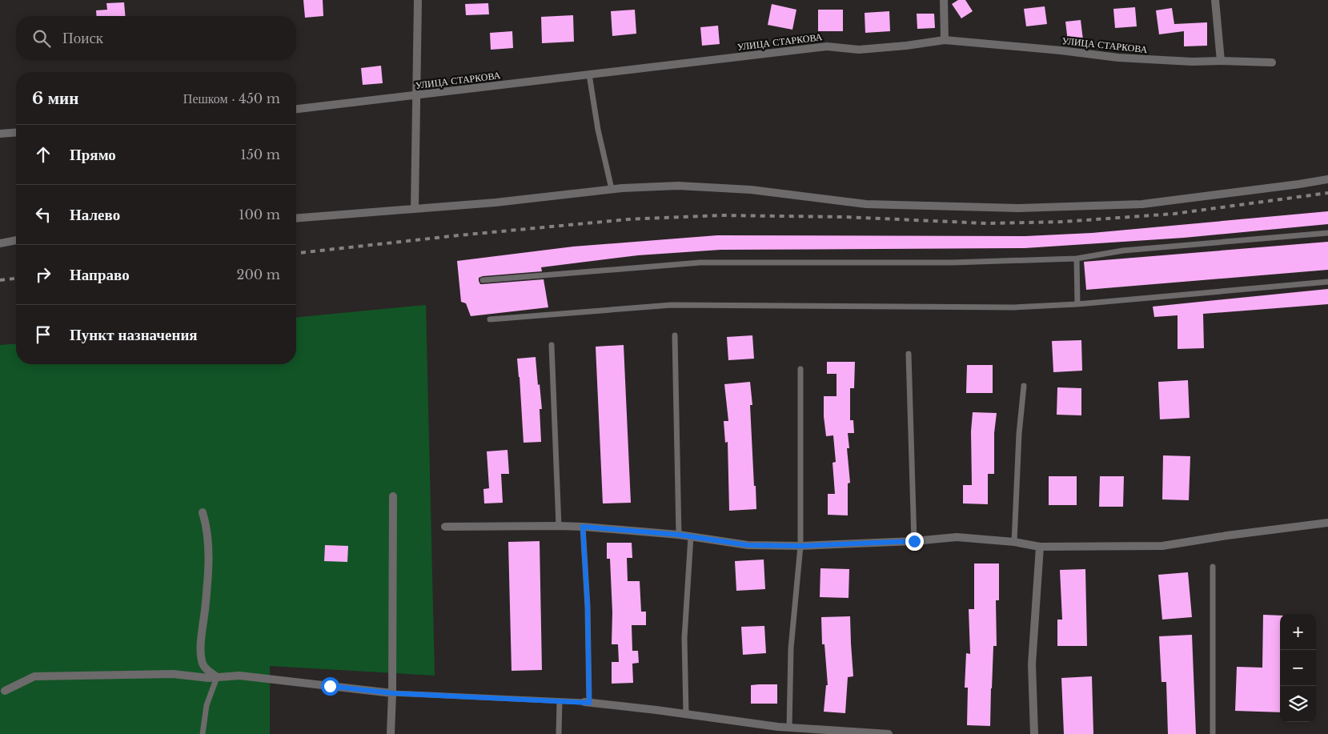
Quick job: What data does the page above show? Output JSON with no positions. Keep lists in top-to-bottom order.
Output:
{
  "streets": {
    "street": ["УЛИЦА СТАРКОВА"]
  },
  "page": {
    "search": "Поиск",
    "heading": ["6 мин", "Пешком · 450 m"],
    "list": [
      ["Прямо", "150 m"],
      ["Налево", "100 m"],
      ["Направо", "200 m"],
      "Пункт назначения"
    ],
    "map_buttons": ["+", "−"]
  }
}
